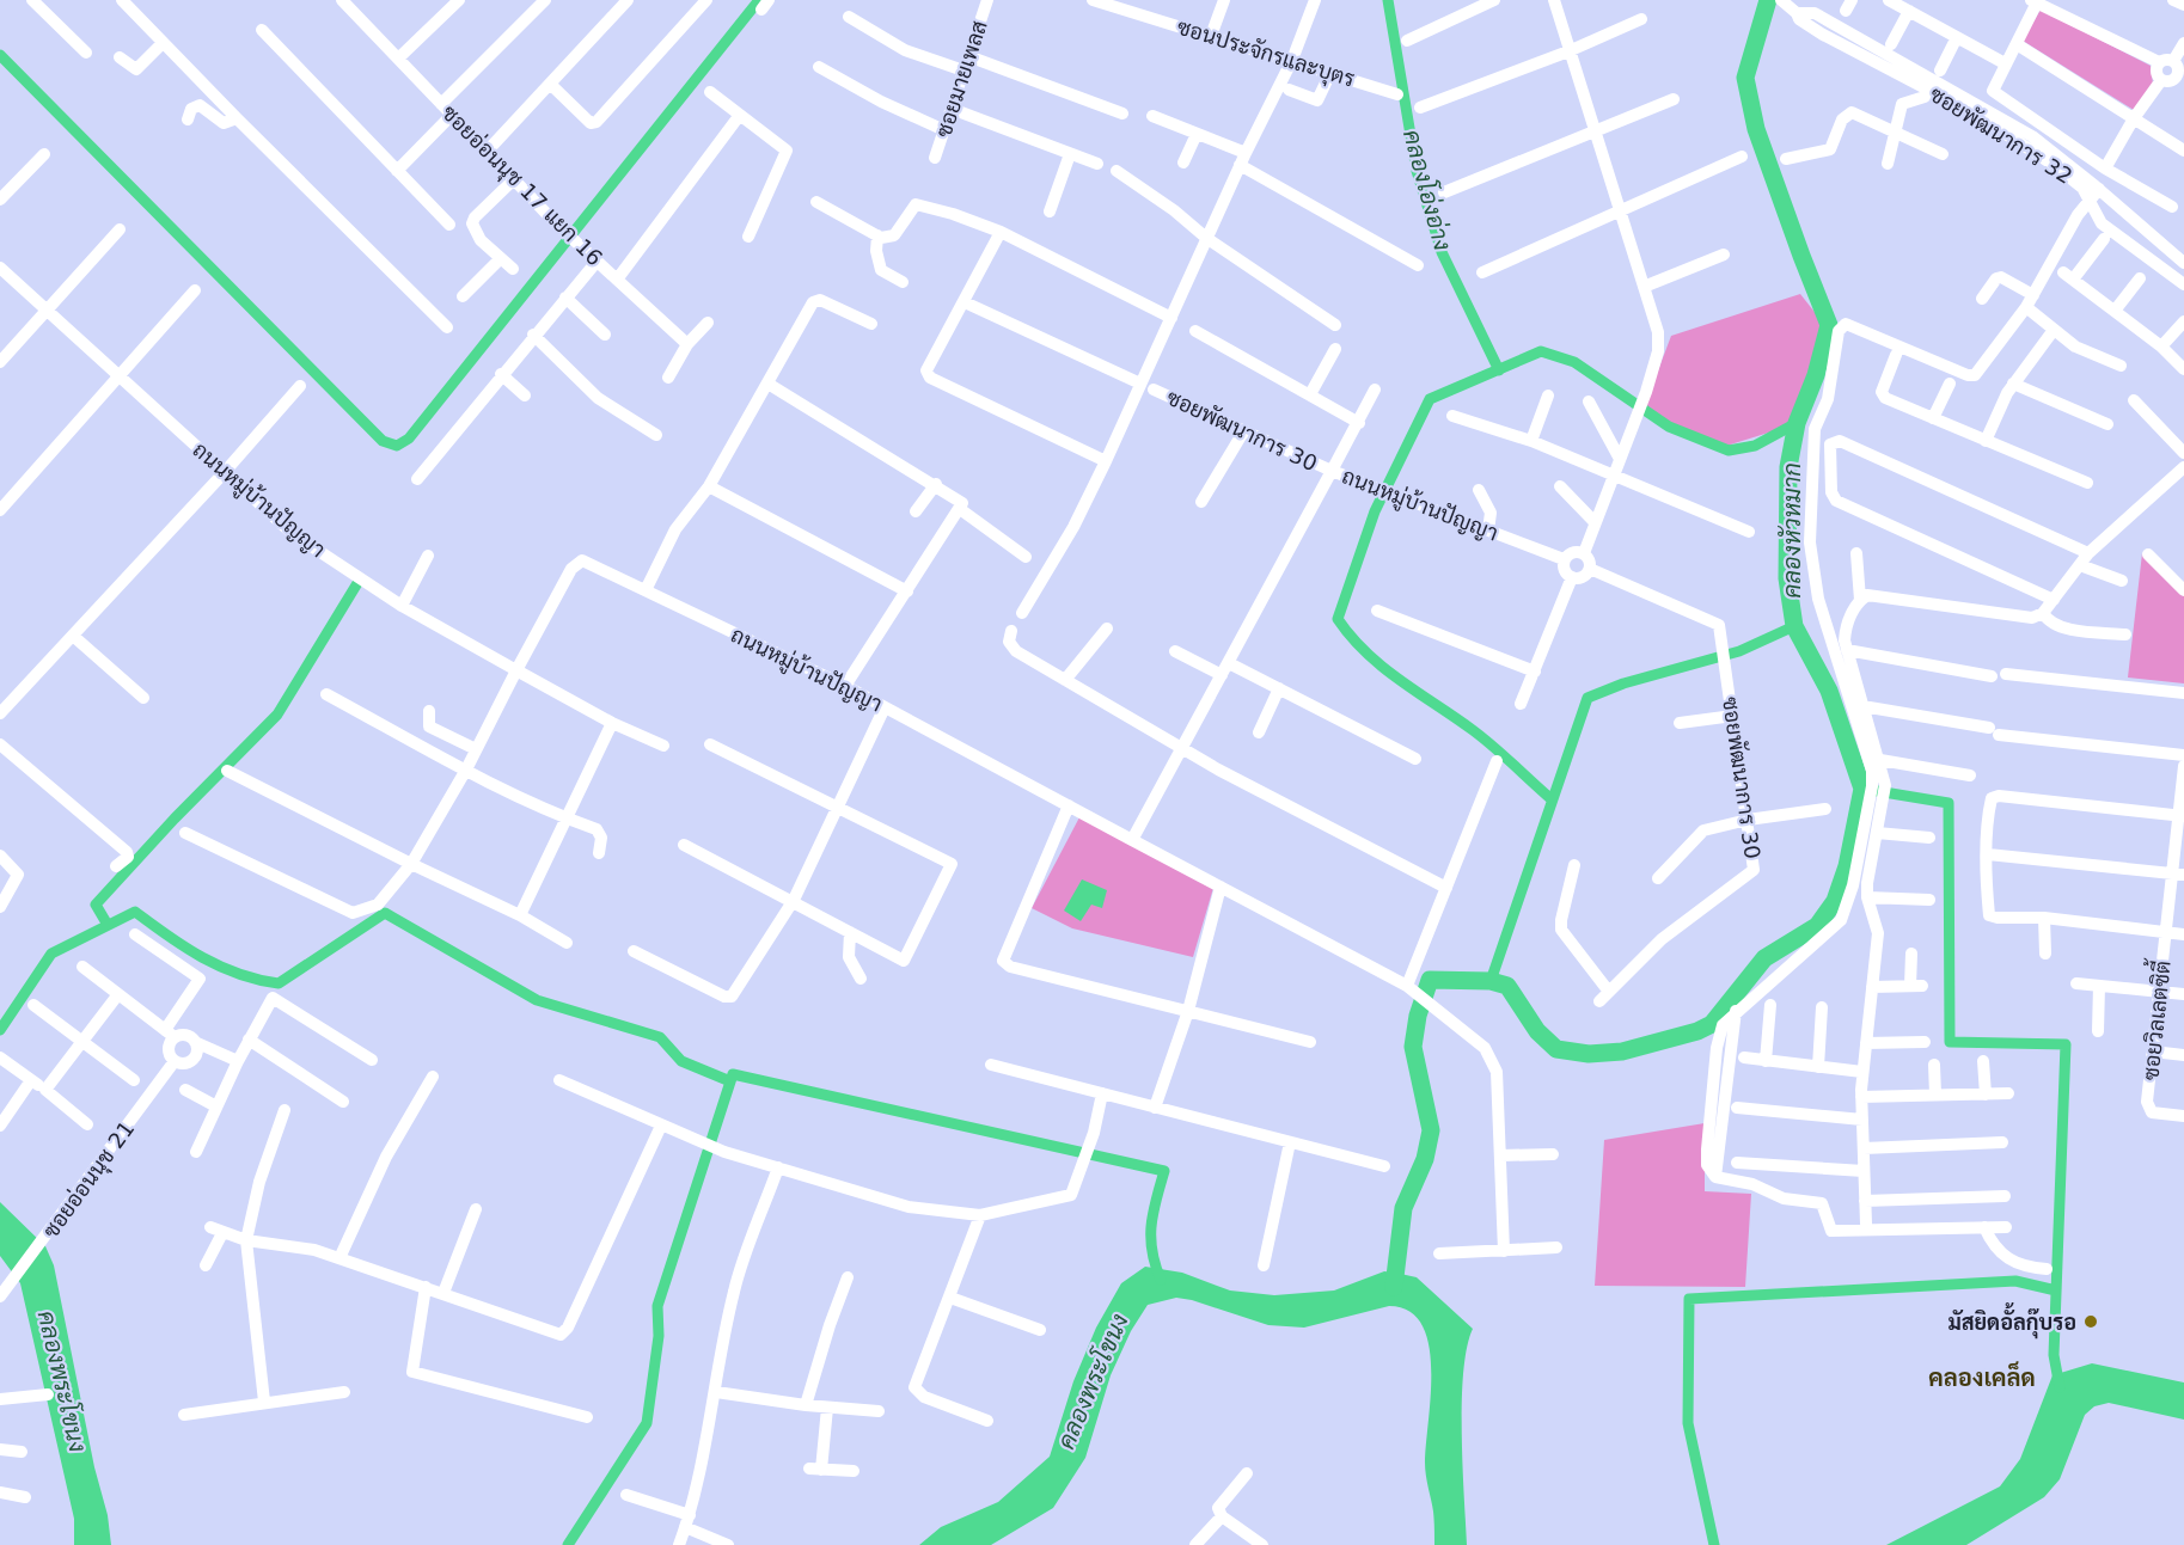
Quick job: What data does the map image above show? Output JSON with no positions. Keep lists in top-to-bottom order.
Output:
{
  "streets": {
    "street": [
      "ซอนประจักรและบุตร",
      "ซอยมายเพลส",
      "ซอยพัฒนาการ 32",
      "ซอยอ่อนนุช 17 แยก 16",
      "ซอยพัฒนาการ 30",
      "ถนนหมู่บ้านปัญญา",
      "ซอยวิลเลตซิตี้",
      "ซอยอ่อนนุช 21"
    ]
  },
  "crossings": [
    ["ซอยพัฒนาการ 30", "ถนนหมู่บ้านปัญญา"]
  ],
  "districts": ["คลองเคล็ด"],
  "water": ["คลองโอ่งอ่าง", "คลองหัวหมาก", "คลองพระโขนง"],
  "places": ["มัสยิดอั้ลกุ๊บรอ"]
}
